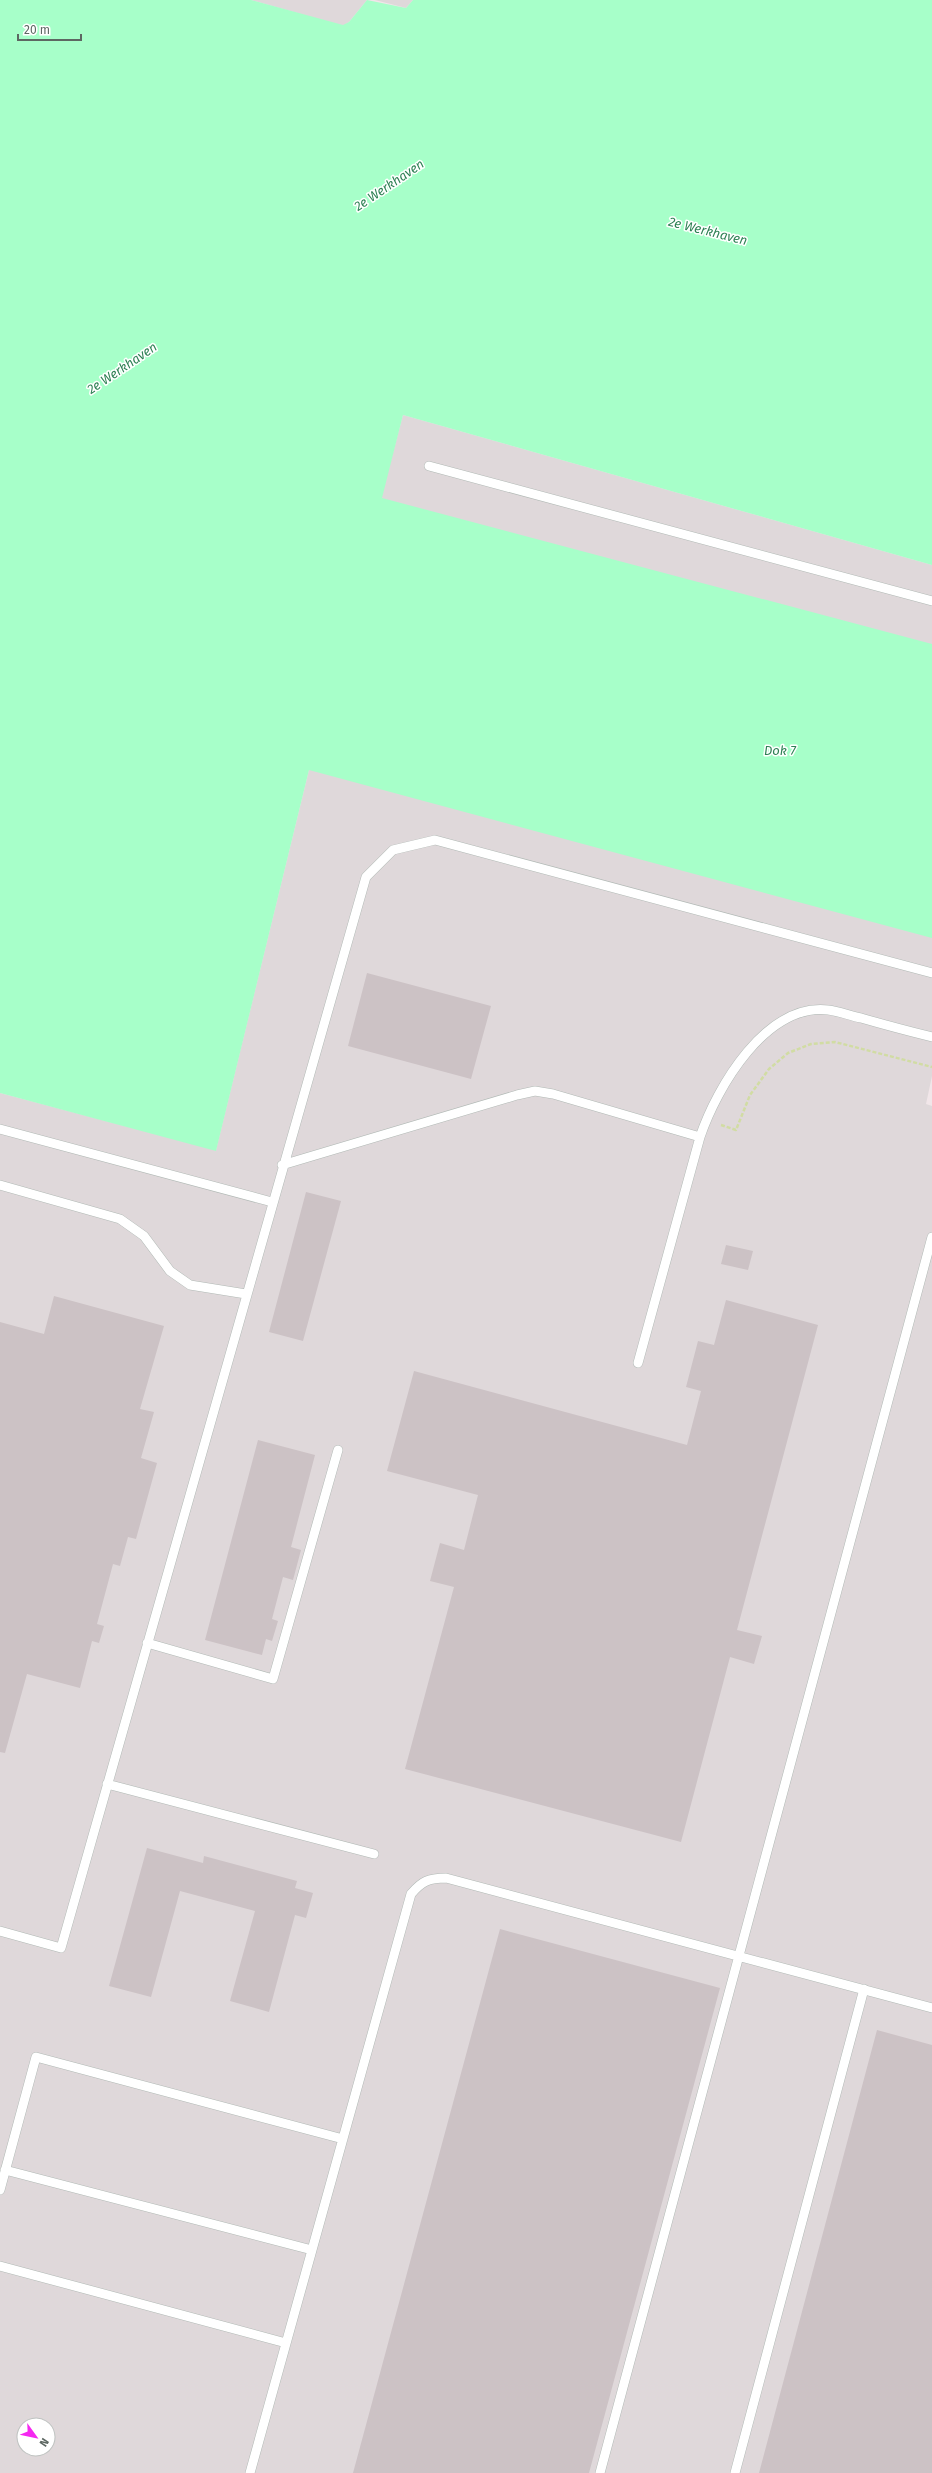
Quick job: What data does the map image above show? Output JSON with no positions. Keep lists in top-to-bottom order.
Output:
{
  "water": ["2e Werkhaven", "Dok 7"],
  "scale_bar": "20 m",
  "north": "bottom right"
}
